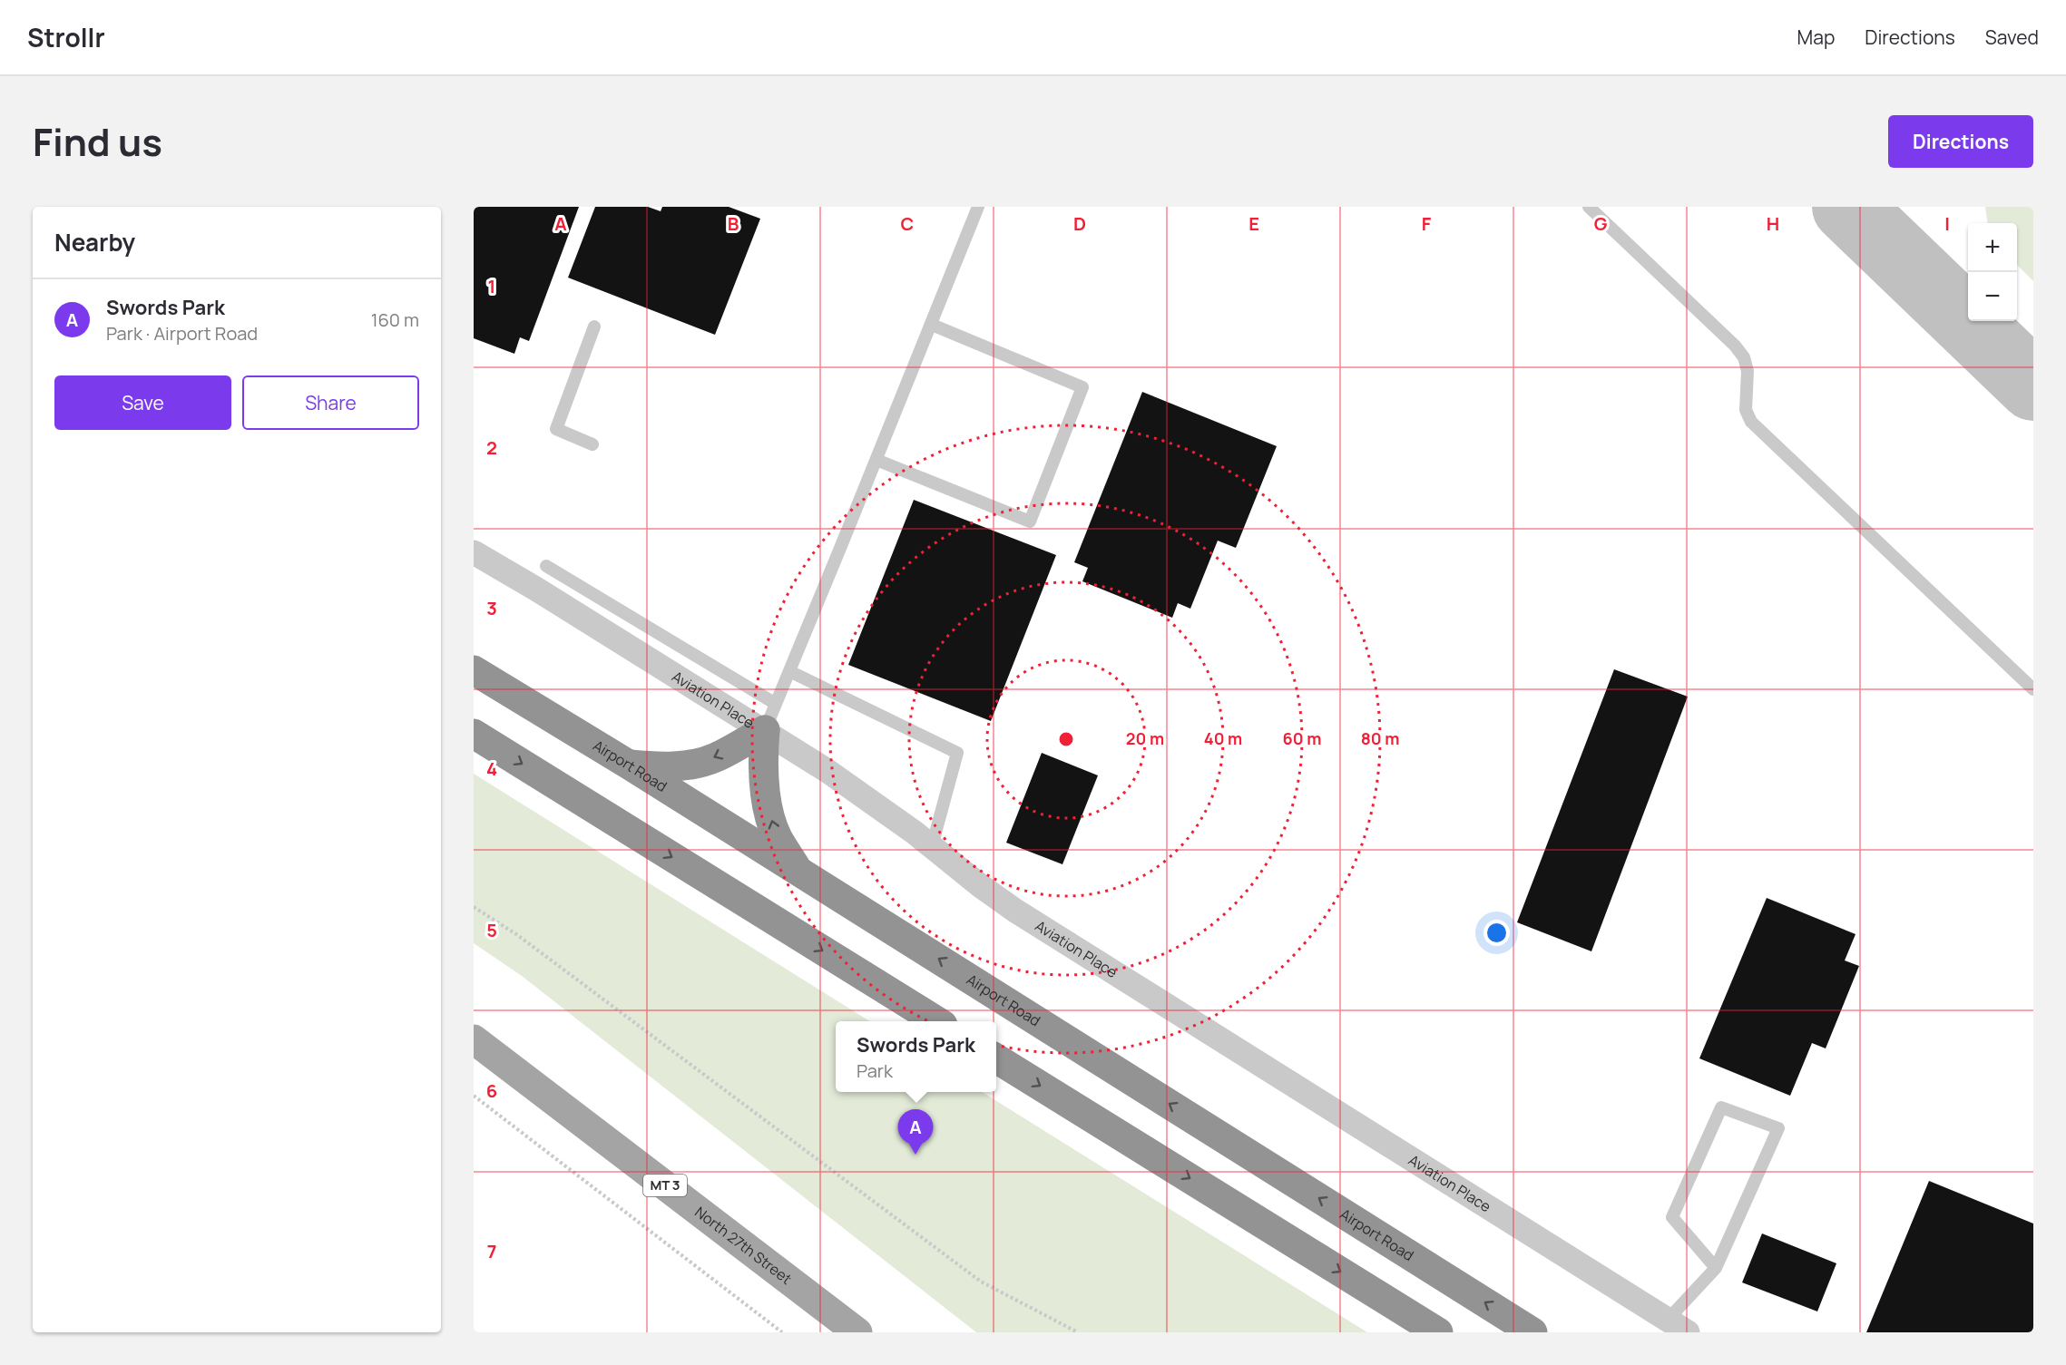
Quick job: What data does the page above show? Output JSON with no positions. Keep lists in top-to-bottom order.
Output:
{
  "streets": {
    "highway": ["Airport Road"],
    "main road": ["MT 3", "North 27th Street"],
    "street": ["Aviation Place"]
  },
  "page": {
    "header": "Strollr",
    "nav": ["Map", "Directions", "Saved"],
    "title": "Find us",
    "buttons": [
      "Directions",
      ["Save", "Share"]
    ],
    "heading": "Nearby",
    "map_buttons": ["+", "−"],
    "list": [
      {
        "mark": "A",
        "name": "Swords Park",
        "note": "Park · Airport Road",
        "value": "160 m"
      }
    ],
    "popup": ["Swords Park", "Park"],
    "pins": "A"
  },
  "grid": {
    "columns": [
      "A",
      "B",
      "C",
      "D",
      "E",
      "F",
      "G",
      "H",
      "I"
    ],
    "rows": [
      "1",
      "2",
      "3",
      "4",
      "5",
      "6",
      "7"
    ]
  },
  "rings": [
    "20 m",
    "40 m",
    "60 m",
    "80 m"
  ]
}
